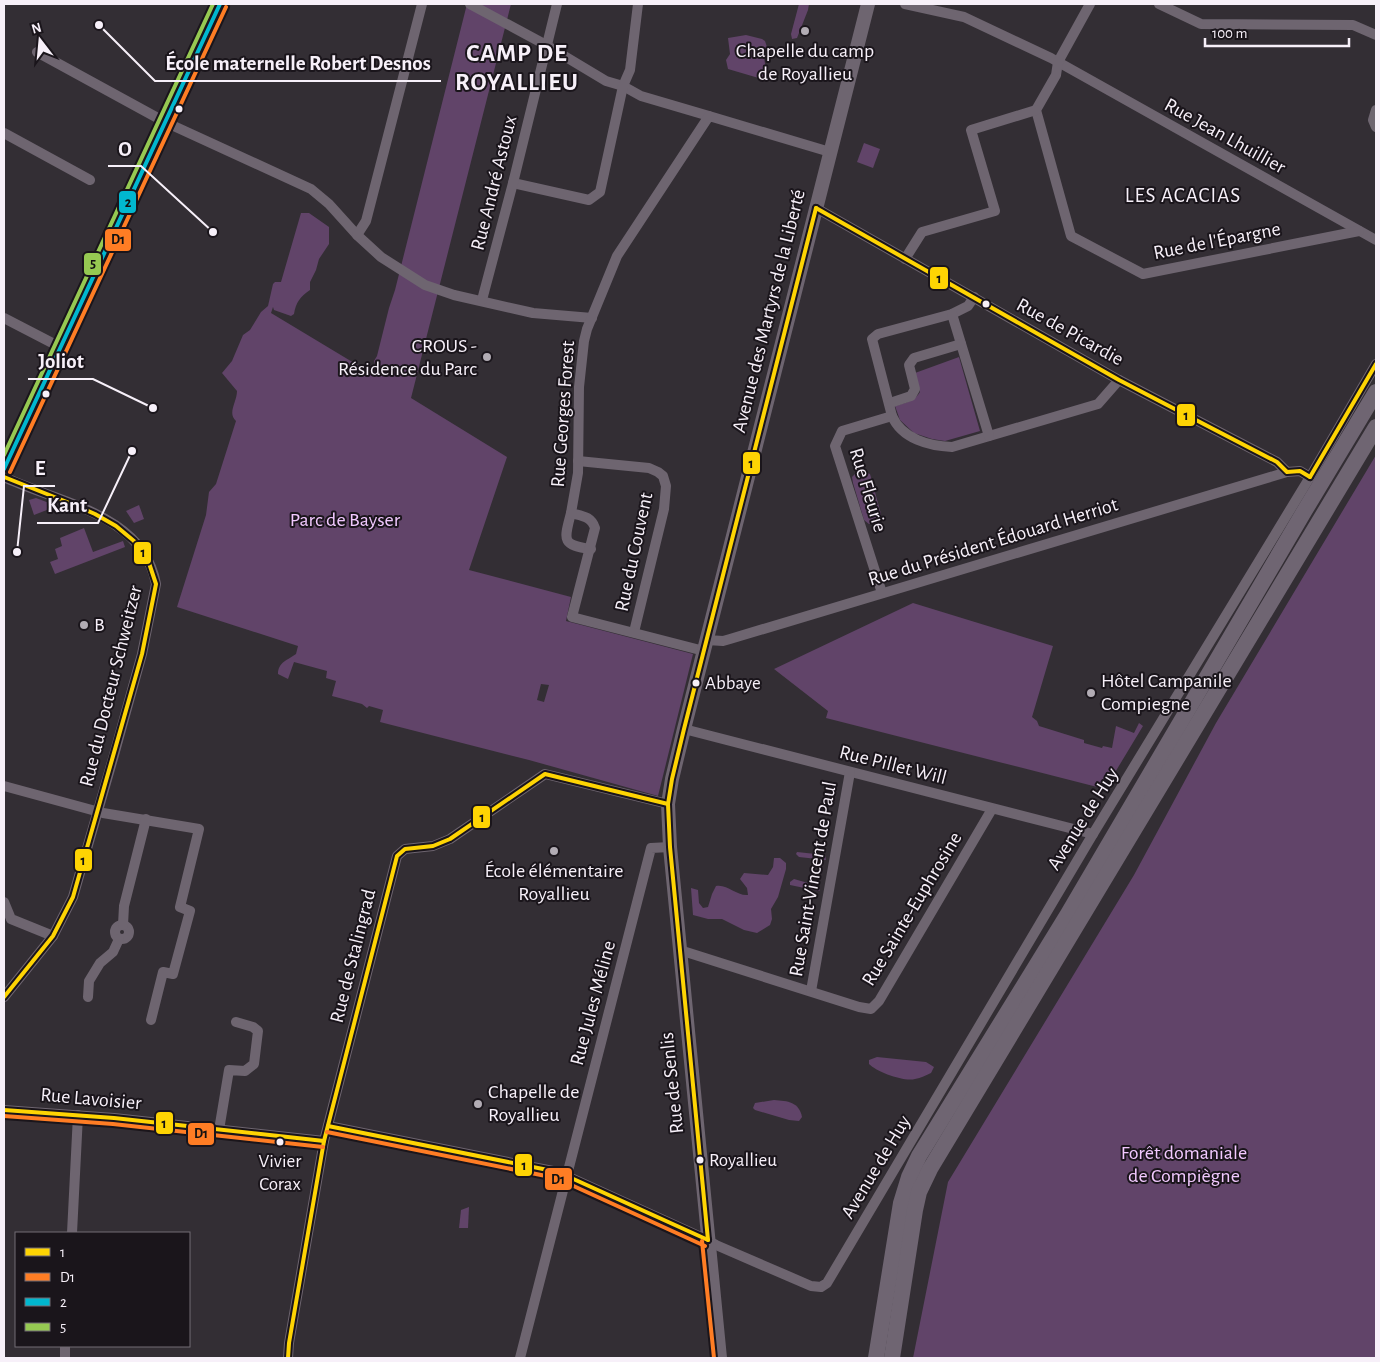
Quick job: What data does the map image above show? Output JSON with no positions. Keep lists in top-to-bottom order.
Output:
{
  "streets": {
    "street": [
      "Rue Jean Lhuillier",
      "Rue André Astoux",
      "Rue de l'Épargne",
      "Avenue des Martyrs de la Liberté",
      "Rue de Picardie",
      "Rue Georges Forest",
      "Rue Fleurie",
      "Rue du Président Édouard Herriot",
      "Rue du Couvent",
      "Rue du Docteur Schweitzer",
      "Rue Pillet Will",
      "Avenue de Huy",
      "Rue Saint-Vincent de Paul",
      "Rue Sainte-Euphrosine",
      "Rue de Stalingrad",
      "Rue Jules Méline",
      "Rue de Senlis",
      "Rue Lavoisier"
    ]
  },
  "crossings": [
    ["Rue Jean Lhuillier", "Rue de l'Épargne"],
    ["Avenue des Martyrs de la Liberté", "Rue de Picardie"],
    ["Avenue des Martyrs de la Liberté", "Rue Georges Forest"],
    ["Avenue des Martyrs de la Liberté", "Rue du Président Édouard Herriot"],
    ["Avenue des Martyrs de la Liberté", "Rue Pillet Will"],
    ["Avenue des Martyrs de la Liberté", "Rue de Stalingrad"],
    ["Avenue des Martyrs de la Liberté", "Rue de Senlis"],
    ["Rue de Picardie", "Rue du Président Édouard Herriot"],
    ["Rue de Picardie", "Avenue de Huy"],
    ["Rue Georges Forest", "Rue du Président Édouard Herriot"],
    ["Rue Georges Forest", "Rue du Couvent"],
    ["Rue Fleurie", "Rue du Président Édouard Herriot"],
    ["Rue Pillet Will", "Avenue de Huy"],
    ["Rue Pillet Will", "Rue Saint-Vincent de Paul"],
    ["Rue Pillet Will", "Rue Sainte-Euphrosine"],
    ["Avenue de Huy", "Rue de Senlis"],
    ["Rue Saint-Vincent de Paul", "Rue Sainte-Euphrosine"],
    ["Rue Sainte-Euphrosine", "Rue de Senlis"],
    ["Rue de Stalingrad", "Rue de Senlis"],
    ["Rue de Stalingrad", "Rue Lavoisier"],
    ["Rue Jules Méline", "Rue de Senlis"]
  ],
  "districts": ["CAMP DE ROYALLIEU", "LES ACACIAS"],
  "parks": ["Parc de Bayser", "Forêt domaniale de Compiègne"],
  "places": [
    "École maternelle Robert Desnos",
    "Chapelle du camp de Royallieu",
    "O",
    "CROUS - Résidence du Parc",
    "Joliot",
    "Kant",
    "E",
    "B",
    "Abbaye",
    "Hôtel Campanile Compiegne",
    "École élémentaire Royallieu",
    "Chapelle de Royallieu",
    "Vivier Corax",
    "Royallieu"
  ],
  "lines": [
    "transit line 2",
    "transit line 5",
    "transit line D1",
    "transit line 1"
  ],
  "legend": [
    "1",
    "D1",
    "2",
    "5"
  ],
  "scale_bar": "100 m",
  "north": "top"
}
